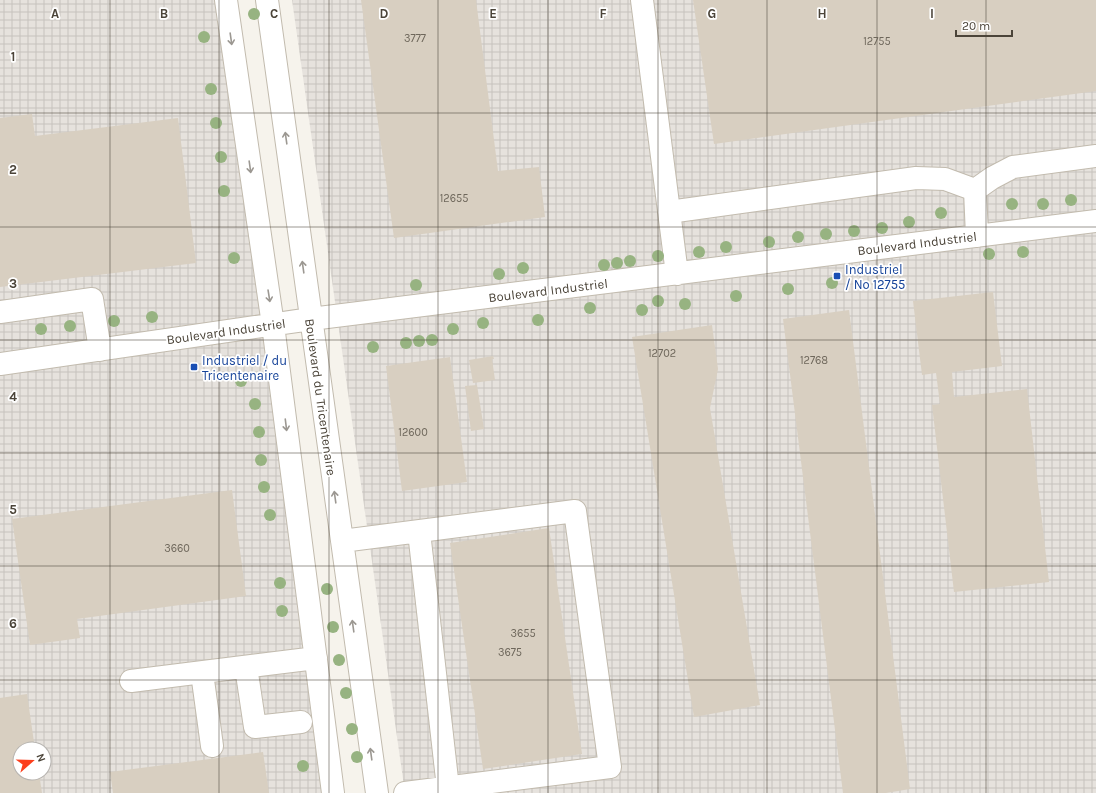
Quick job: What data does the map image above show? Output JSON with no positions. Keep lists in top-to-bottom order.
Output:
{
  "streets": {
    "street": ["Boulevard Industriel", "Boulevard du Tricentenaire"]
  },
  "crossings": [
    ["Boulevard Industriel", "Boulevard du Tricentenaire"]
  ],
  "places": {
    "transit": ["Industriel / No 12755", "Industriel / du Tricentenaire"]
  },
  "house_numbers": [
    "3777",
    "12755",
    "12655",
    "12702",
    "12768",
    "12600",
    "3660",
    "3655",
    "3675"
  ],
  "scale_bar": "20 m",
  "north": "right",
  "grid": {
    "columns": [
      "A",
      "B",
      "C",
      "D",
      "E",
      "F",
      "G",
      "H",
      "I"
    ],
    "rows": [
      "1",
      "2",
      "3",
      "4",
      "5",
      "6"
    ]
  }
}
